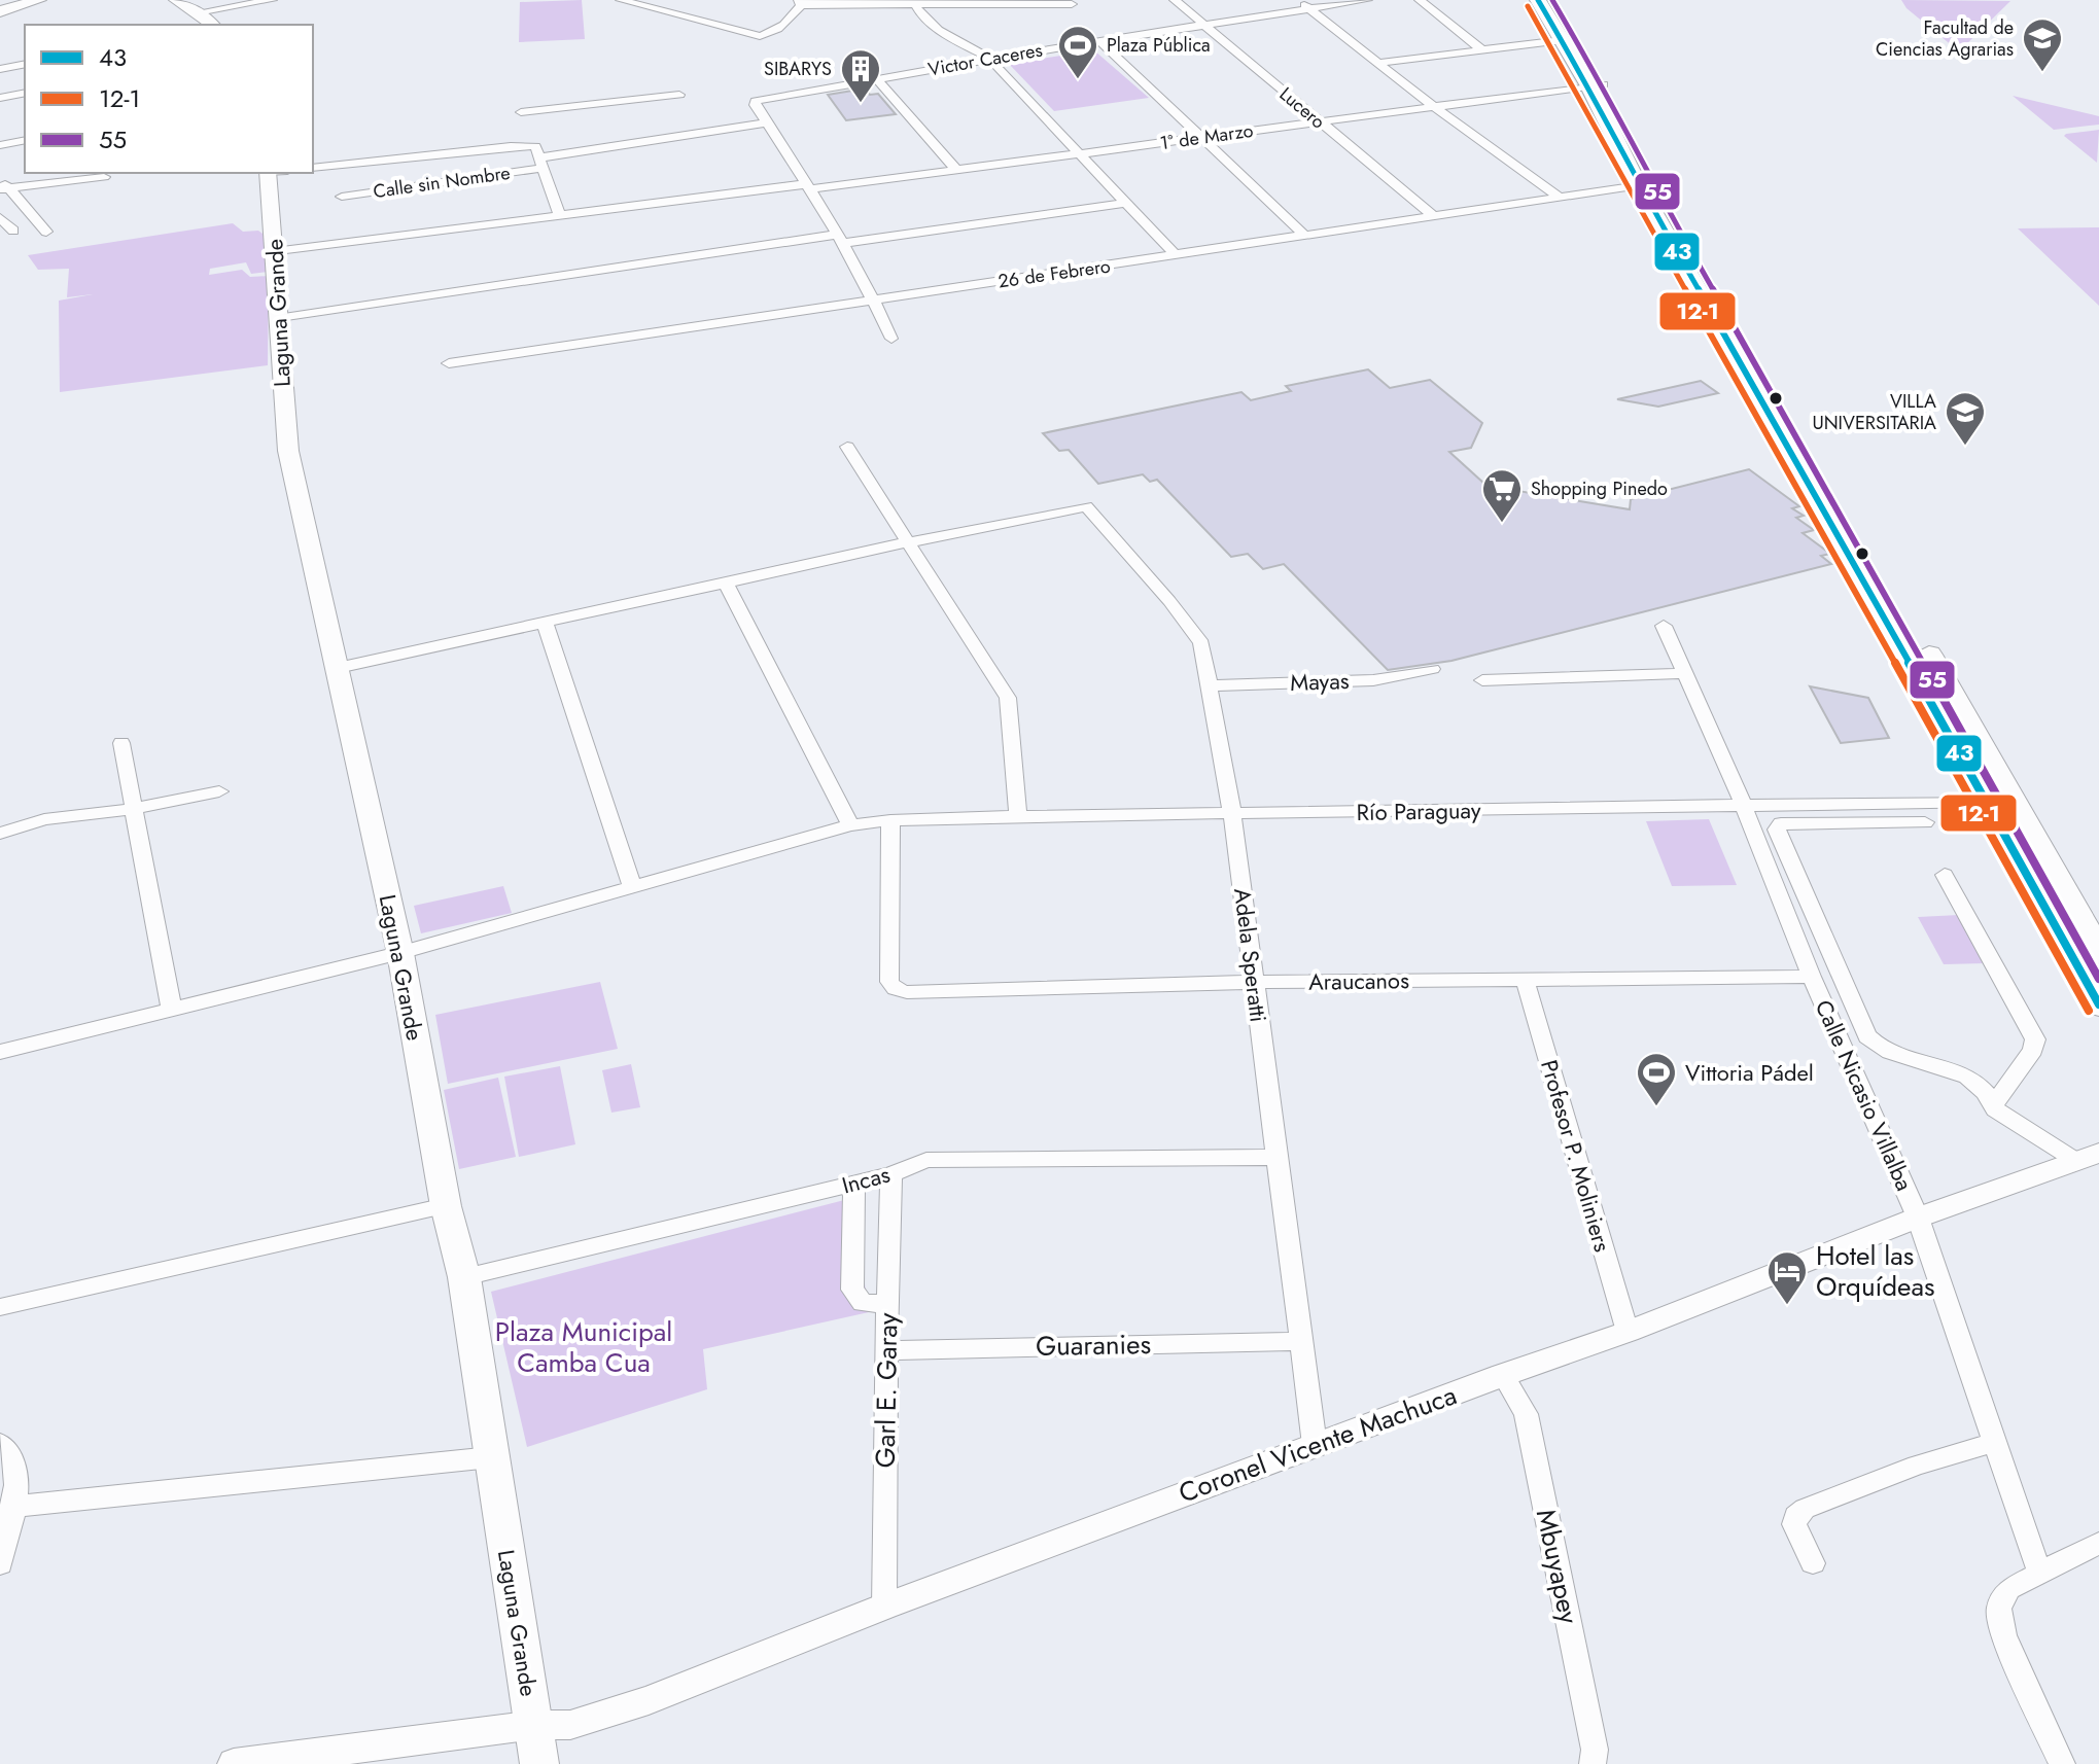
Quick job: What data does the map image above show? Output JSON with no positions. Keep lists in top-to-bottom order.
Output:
{
  "streets": {
    "main road": ["Laguna Grande"],
    "street": [
      "Victor Caceres",
      "Lucero",
      "1° de Marzo",
      "Calle sin Nombre",
      "26 de Febrero",
      "Mayas",
      "Río Paraguay",
      "Adela Speratti",
      "Araucanos",
      "Calle Nicasio Villalba",
      "Profesor P. Moliniers",
      "Incas",
      "Guaranies",
      "Garl E. Garay",
      "Coronel Vicente Machuca",
      "Mbuyapey"
    ]
  },
  "crossings": [
    ["Victor Caceres", "Lucero"],
    ["Lucero", "1° de Marzo"],
    ["Lucero", "26 de Febrero"],
    ["1° de Marzo", "Laguna Grande"],
    ["Laguna Grande", "Río Paraguay"],
    ["Laguna Grande", "Incas"],
    ["Laguna Grande", "Coronel Vicente Machuca"],
    ["Mayas", "Adela Speratti"],
    ["Río Paraguay", "Adela Speratti"],
    ["Río Paraguay", "Araucanos"],
    ["Río Paraguay", "Calle Nicasio Villalba"],
    ["Adela Speratti", "Araucanos"],
    ["Adela Speratti", "Incas"],
    ["Adela Speratti", "Guaranies"],
    ["Adela Speratti", "Coronel Vicente Machuca"],
    ["Araucanos", "Calle Nicasio Villalba"],
    ["Araucanos", "Profesor P. Moliniers"],
    ["Calle Nicasio Villalba", "Coronel Vicente Machuca"],
    ["Profesor P. Moliniers", "Coronel Vicente Machuca"],
    ["Incas", "Garl E. Garay"],
    ["Guaranies", "Garl E. Garay"],
    ["Garl E. Garay", "Coronel Vicente Machuca"],
    ["Coronel Vicente Machuca", "Mbuyapey"]
  ],
  "parks": ["Plaza Municipal Camba Cua"],
  "places": {
    "school or university": ["Facultad de Ciencias Agrarias", "VILLA UNIVERSITARIA"],
    "sports": ["Plaza Pública", "Vittoria Pádel"],
    "building": ["SIBARYS"],
    "supermarket": ["Shopping Pinedo"],
    "hotel": ["Hotel las Orquídeas"]
  },
  "lines": ["transit line 43", "transit line 55", "transit line 12-1"],
  "legend": ["43", "12-1", "55"]
}
